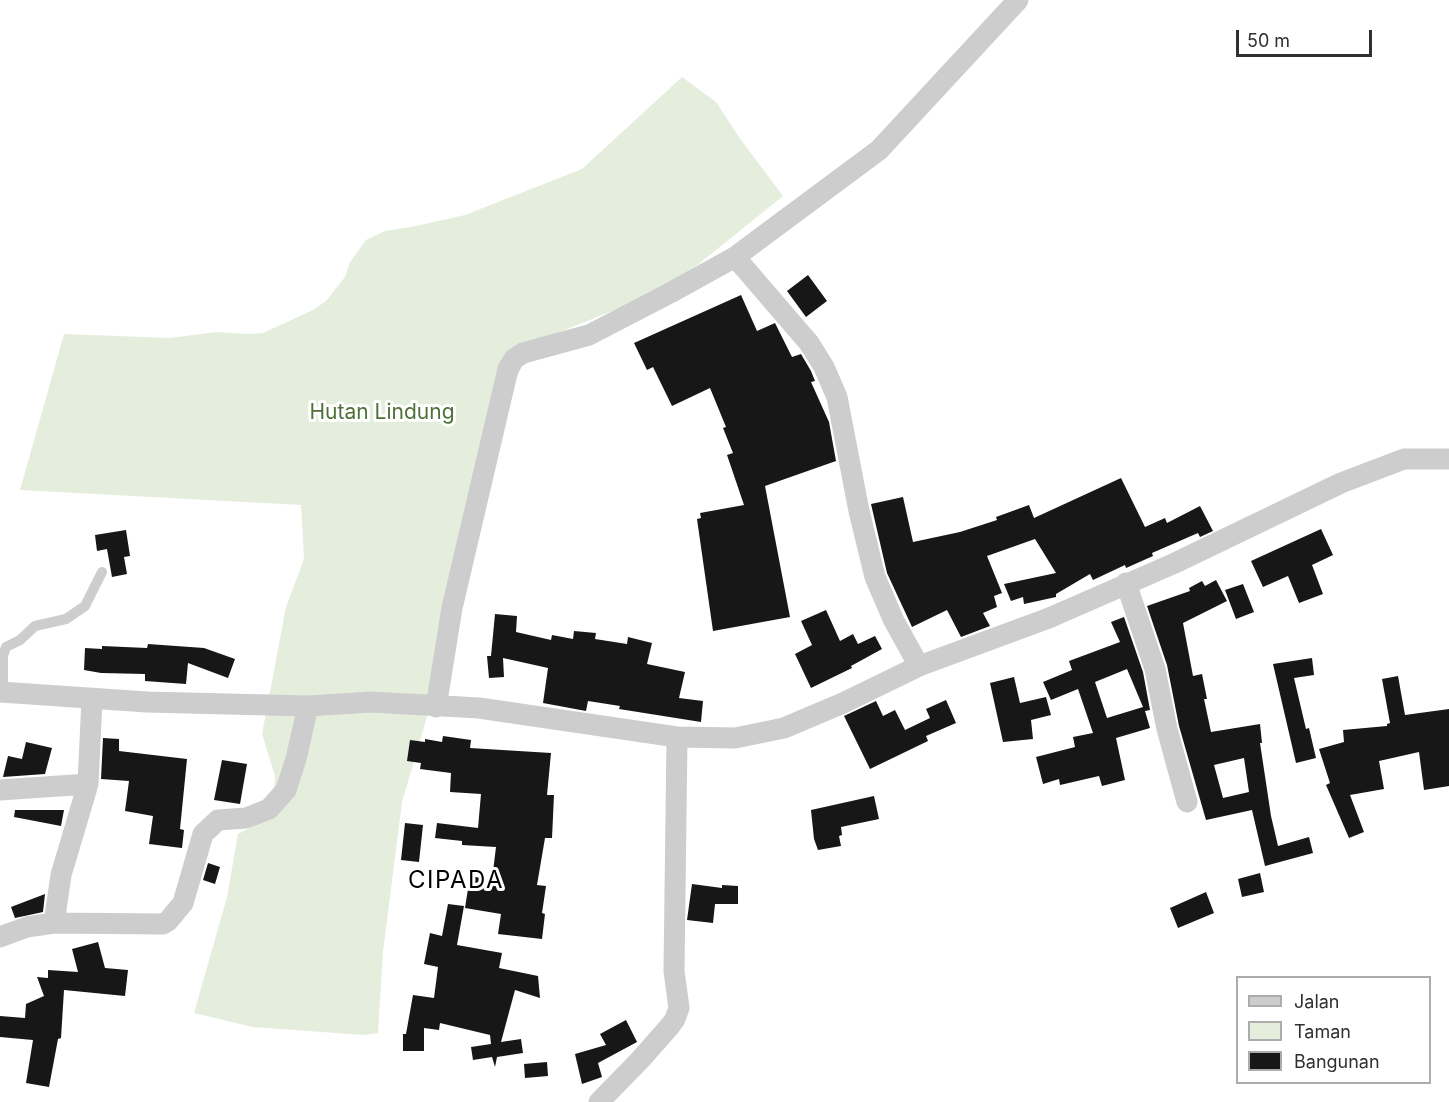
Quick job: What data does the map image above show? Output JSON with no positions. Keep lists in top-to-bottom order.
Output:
{
  "districts": ["CIPADA"],
  "parks": ["Hutan Lindung"],
  "legend": ["Jalan", "Taman", "Bangunan"],
  "scale_bar": "50 m"
}
